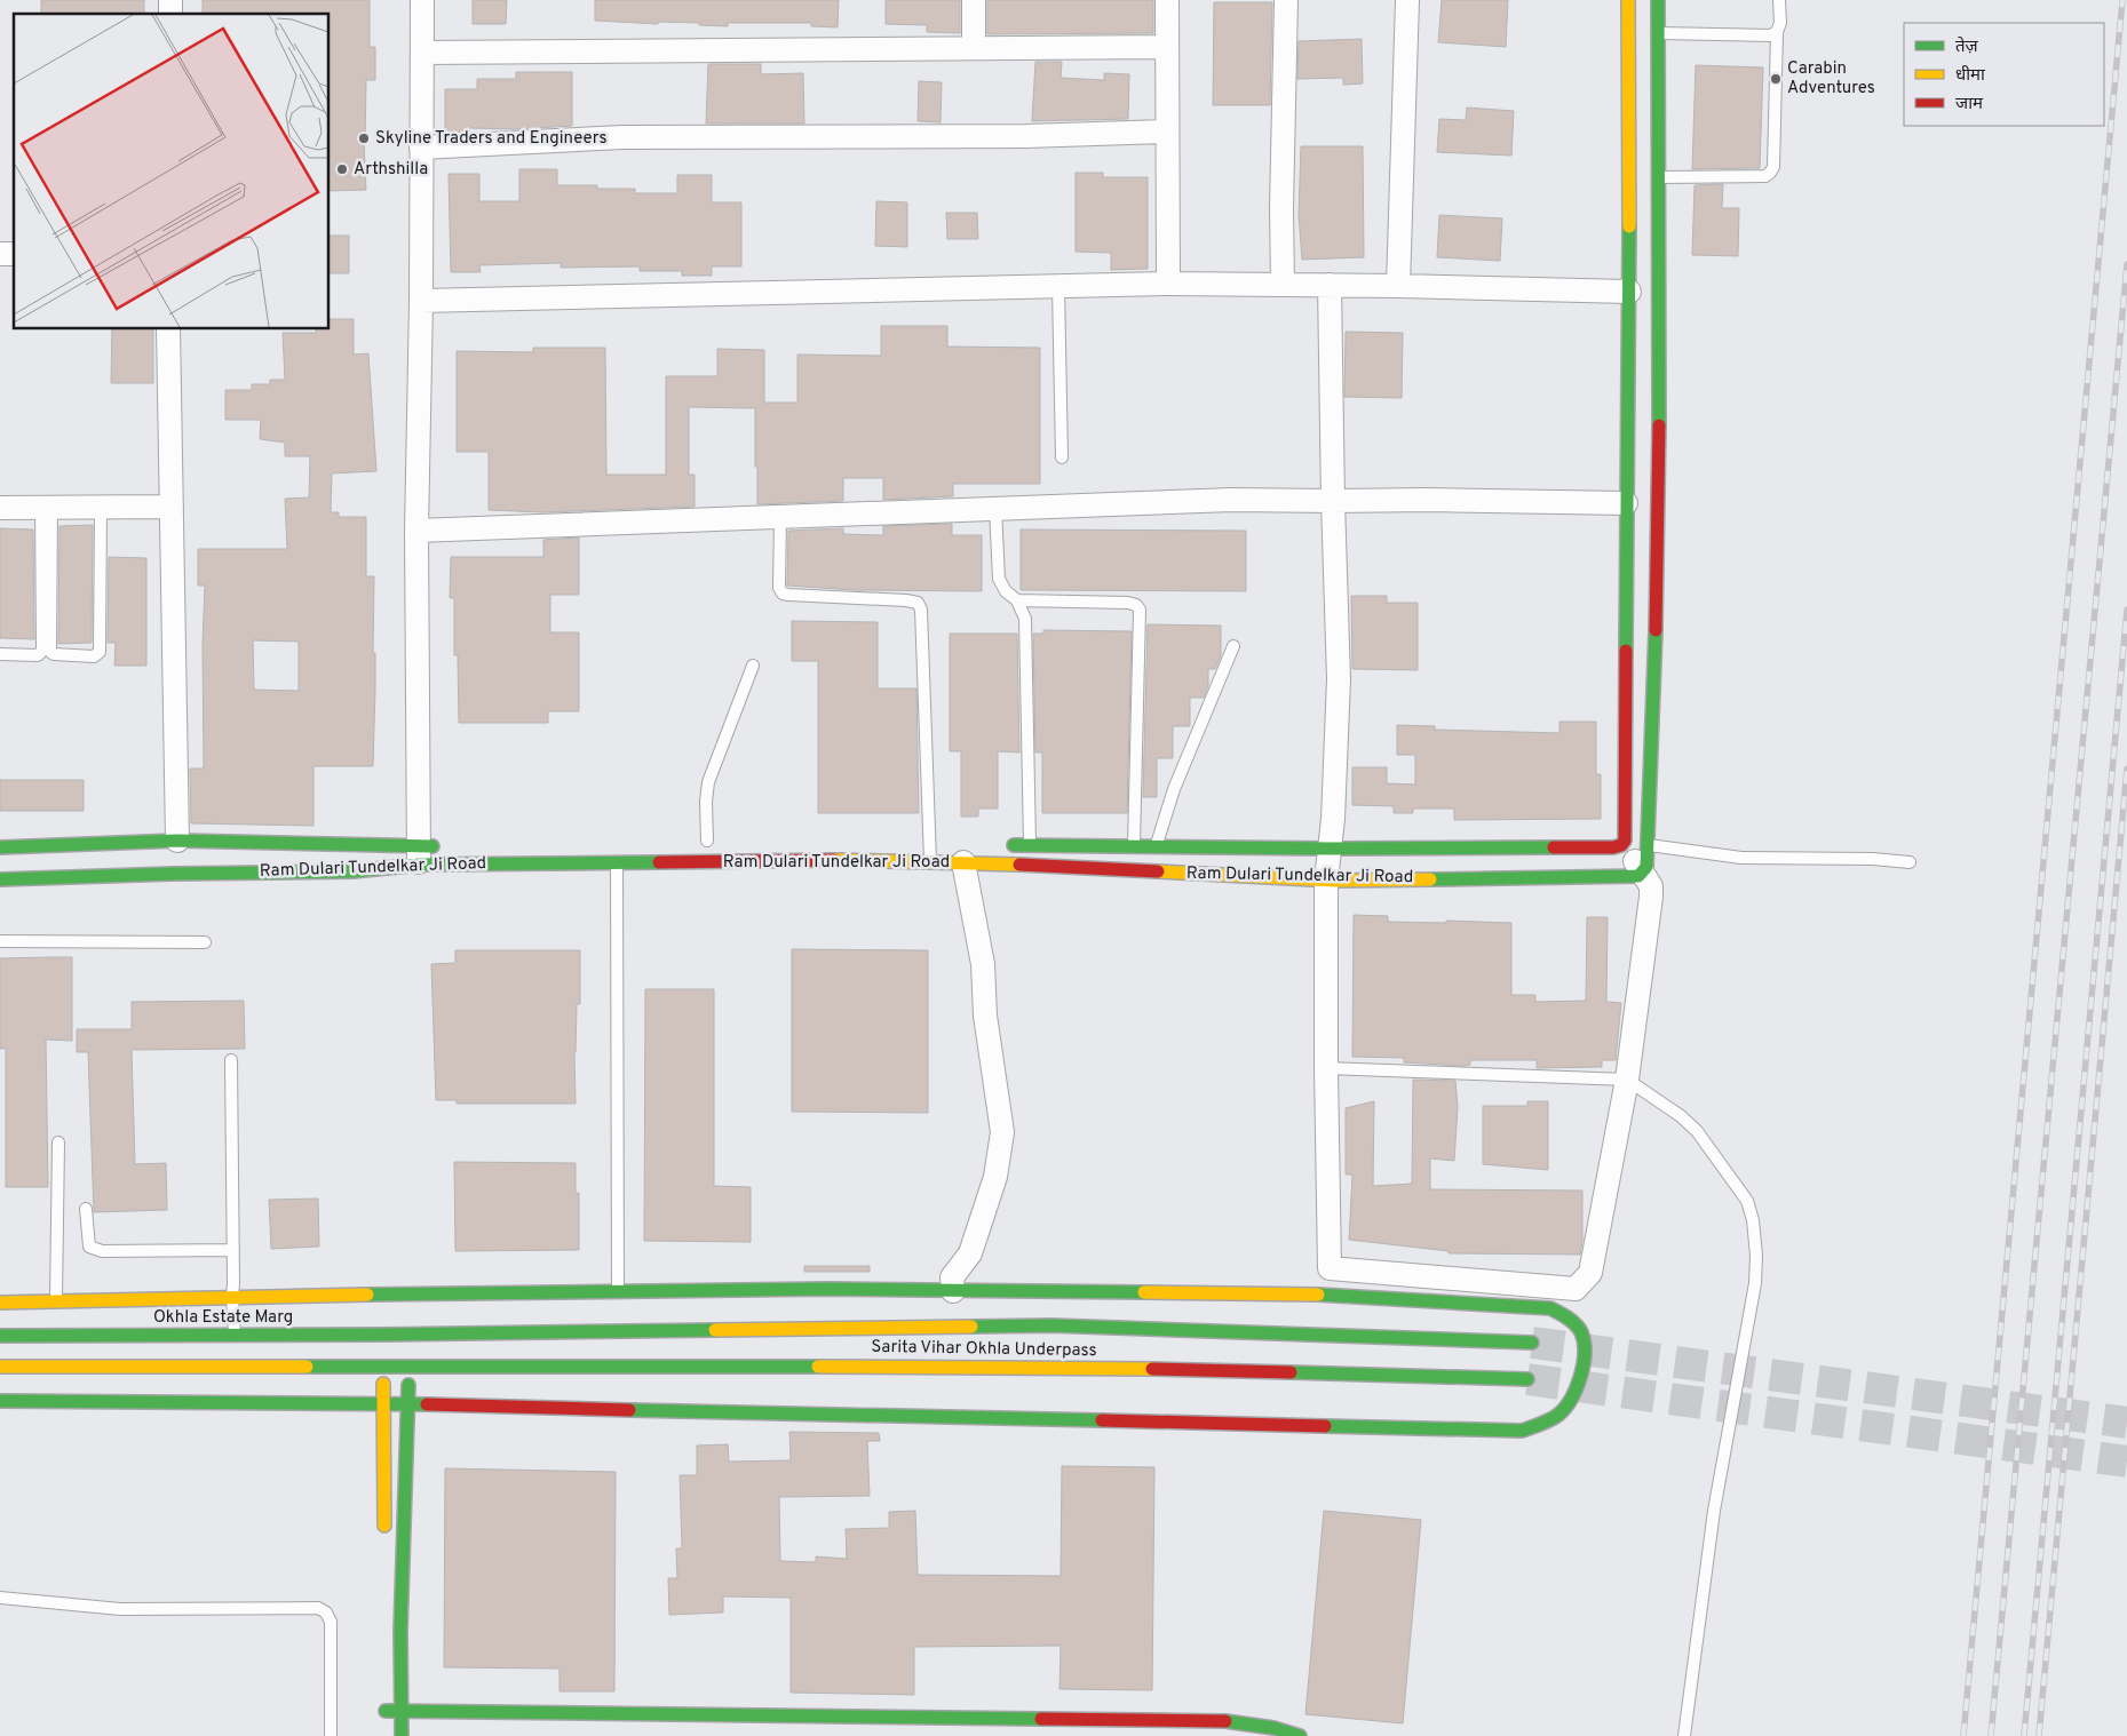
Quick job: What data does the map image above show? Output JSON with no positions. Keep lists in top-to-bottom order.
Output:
{
  "streets": {
    "street": ["Ram Dulari Tundelkar Ji Road", "Okhla Estate Marg", "Sarita Vihar Okhla Underpass"]
  },
  "crossings": [
    ["Okhla Estate Marg", "Sarita Vihar Okhla Underpass"]
  ],
  "places": ["Carabin Adventures", "Skyline Traders and Engineers", "Arthshilla"],
  "legend": ["तेज़", "धीमा", "जाम"]
}
